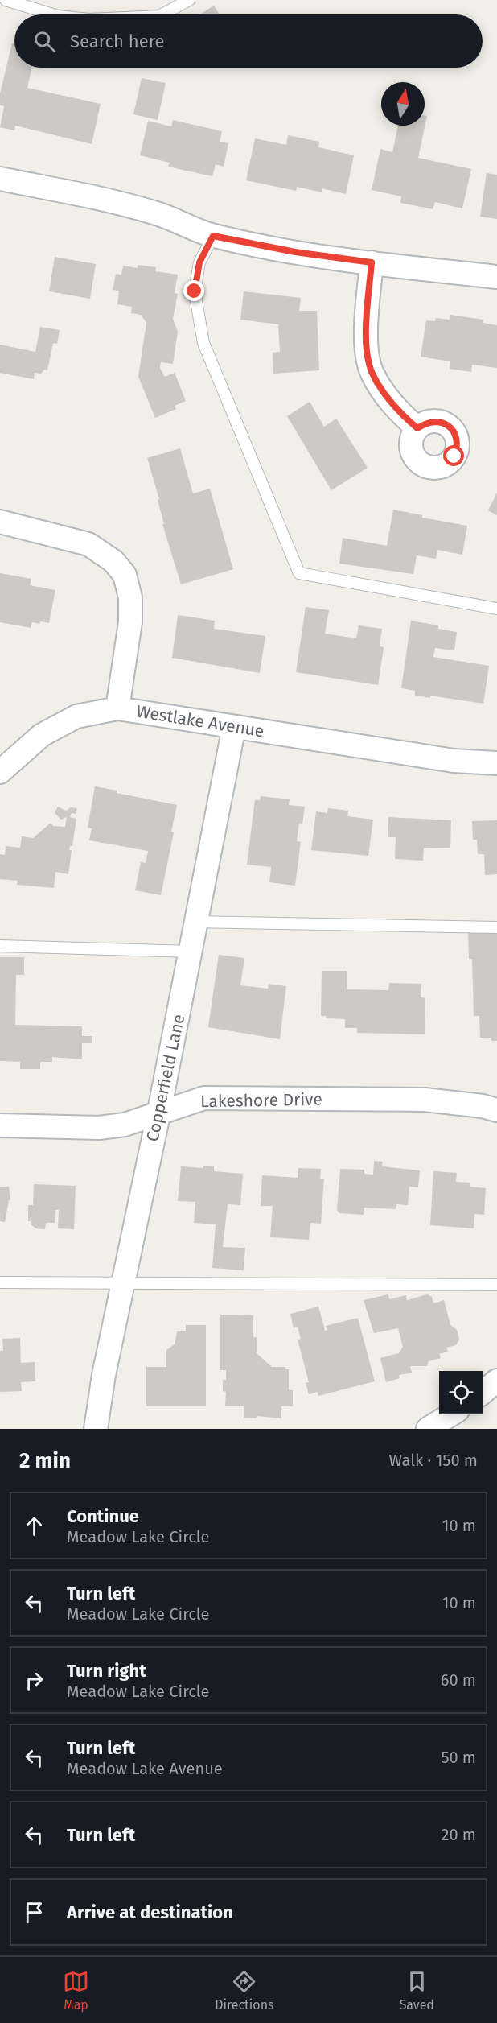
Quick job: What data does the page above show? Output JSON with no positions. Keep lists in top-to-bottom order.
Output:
{
  "streets": {
    "street": ["Westlake Avenue", "Copperfield Lane", "Lakeshore Drive"]
  },
  "crossings": [
    ["Westlake Avenue", "Copperfield Lane"],
    ["Copperfield Lane", "Lakeshore Drive"]
  ],
  "north": "top",
  "page": {
    "search": "Search here",
    "heading": ["2 min", "Walk · 150 m"],
    "list": [
      ["Continue", "Meadow Lake Circle", "10 m"],
      ["Turn left", "Meadow Lake Circle", "10 m"],
      ["Turn right", "Meadow Lake Circle", "60 m"],
      ["Turn left", "Meadow Lake Avenue", "50 m"],
      ["Turn left", "20 m"],
      "Arrive at destination"
    ],
    "nav": ["Map", "Directions", "Saved"]
  }
}
